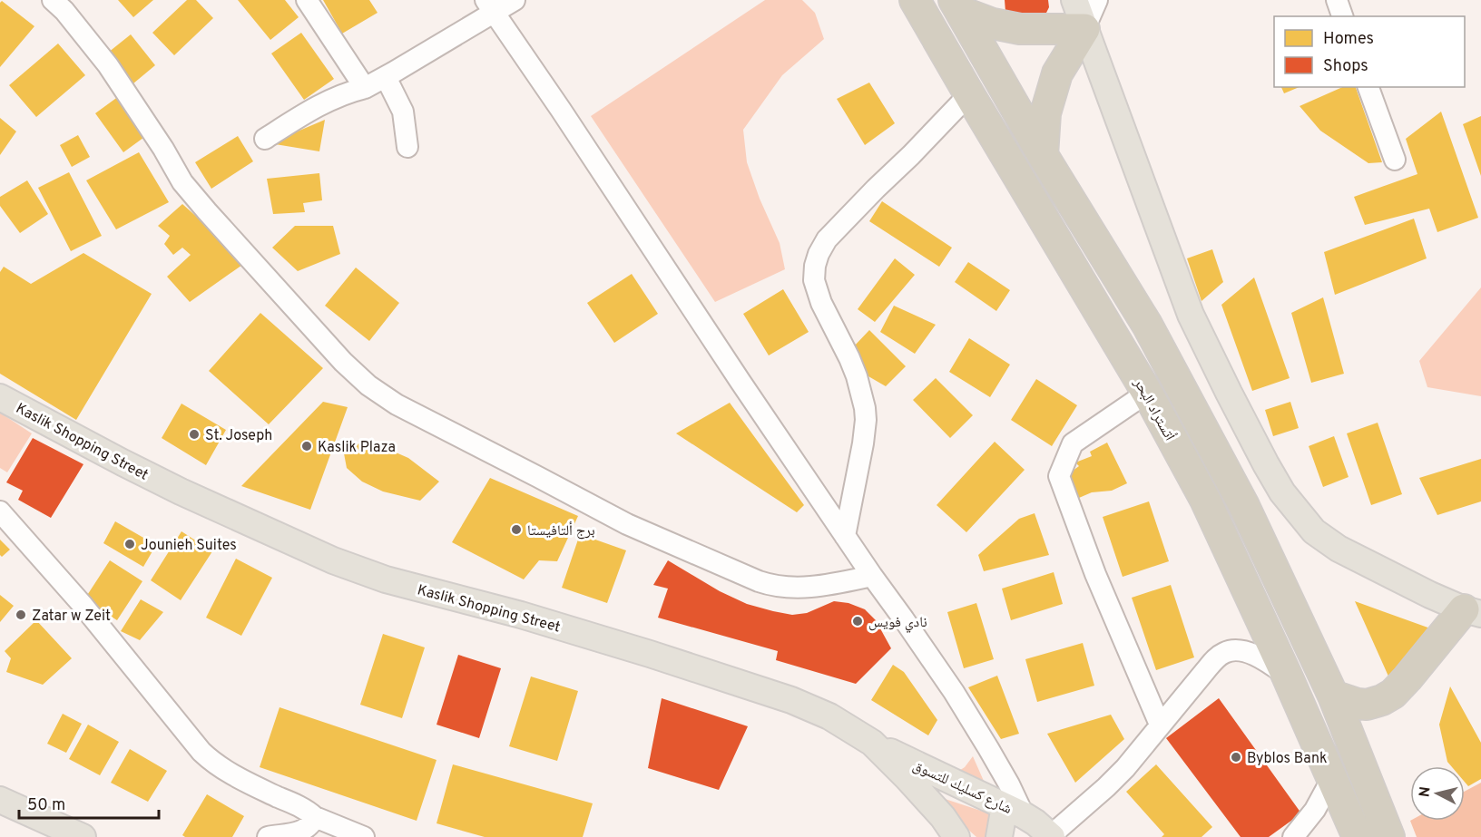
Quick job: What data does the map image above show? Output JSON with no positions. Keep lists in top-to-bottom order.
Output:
{
  "streets": {
    "highway": ["أتستراد البحر"],
    "main road": ["Kaslik Shopping Street", "شارع كسليك للتسوق"]
  },
  "crossings": [
    ["Kaslik Shopping Street", "شارع كسليك للتسوق"]
  ],
  "places": [
    "St. Joseph",
    "Kaslik Plaza",
    "برج ألتافيستا",
    "Jounieh Suites",
    "Zatar w Zeit",
    "نادي فويس",
    "Byblos Bank"
  ],
  "legend": ["Homes", "Shops"],
  "scale_bar": "50 m",
  "north": "left"
}
